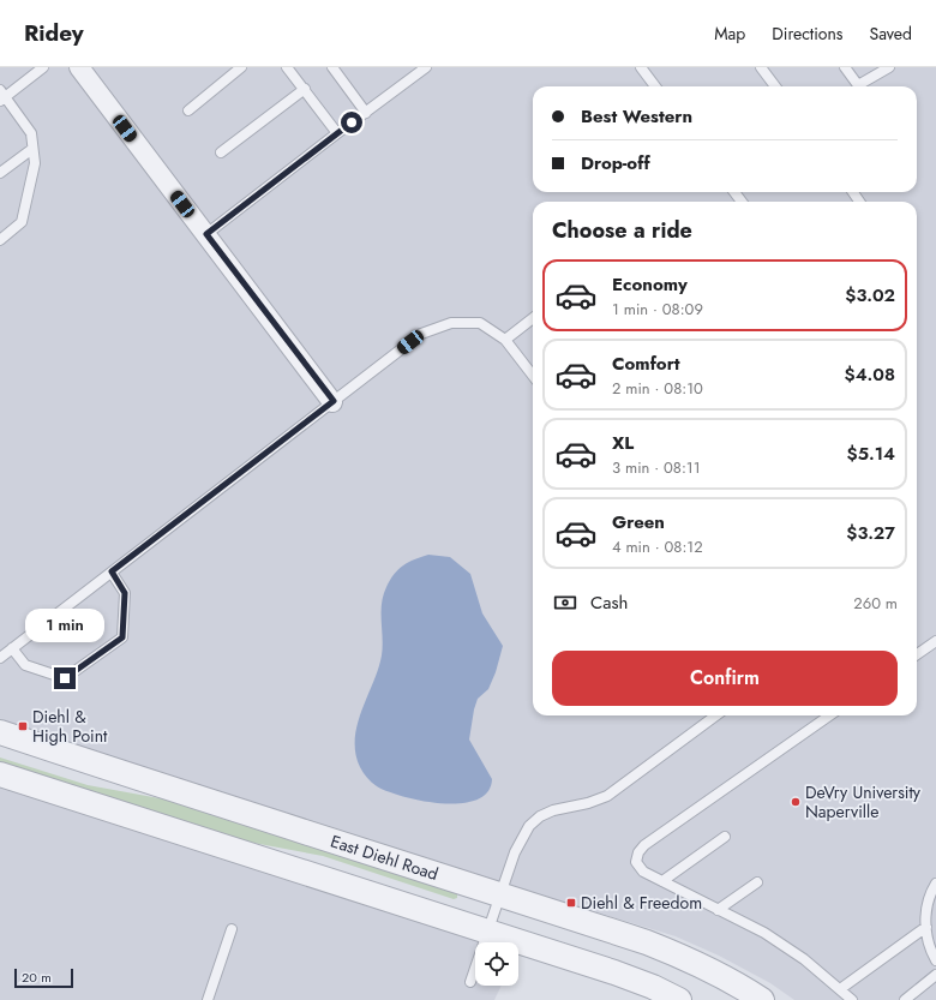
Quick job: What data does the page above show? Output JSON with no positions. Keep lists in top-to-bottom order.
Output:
{
  "streets": {
    "street": ["East Diehl Road"]
  },
  "places": {
    "transit": ["Diehl & High Point", "Diehl & Freedom"],
    "other": ["DeVry University Naperville"]
  },
  "scale_bar": "20 m",
  "page": {
    "header": "Ridey",
    "nav": ["Map", "Directions", "Saved"],
    "banner": ["Best Western", "Drop-off"],
    "heading": "Choose a ride",
    "list": [
      {
        "name": "Economy",
        "note": "1 min · 08:09",
        "value": "$3.02"
      },
      {
        "name": "Comfort",
        "note": "2 min · 08:10",
        "value": "$4.08"
      },
      {
        "name": "XL",
        "note": "3 min · 08:11",
        "value": "$5.14"
      },
      {
        "name": "Green",
        "note": "4 min · 08:12",
        "value": "$3.27"
      }
    ],
    "pay": ["Cash", "260 m"],
    "bubble": "1 min",
    "buttons": "Confirm",
    "scale": "20 m"
  }
}
